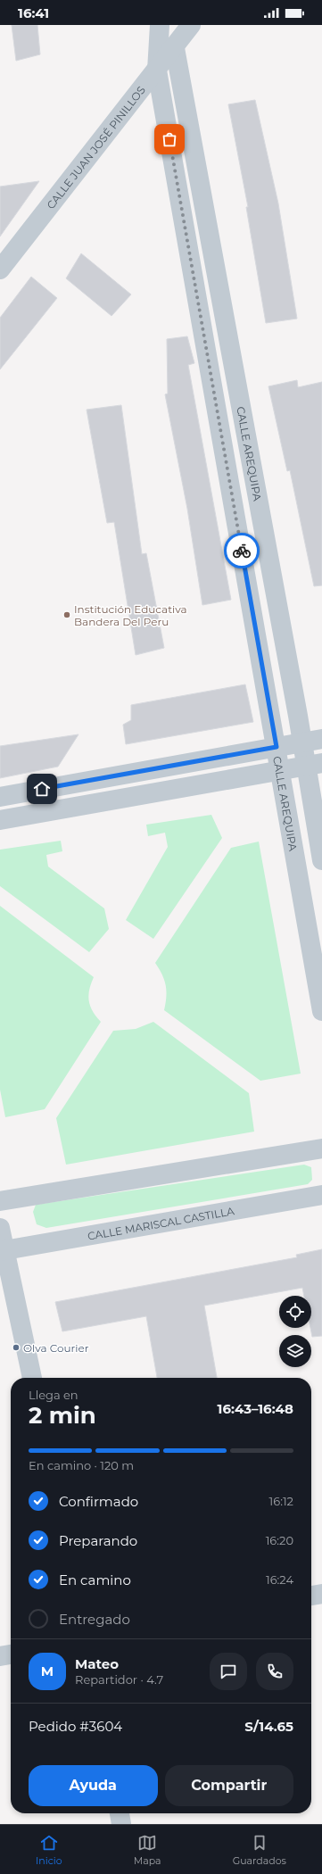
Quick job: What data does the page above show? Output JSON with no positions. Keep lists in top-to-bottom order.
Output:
{
  "streets": {
    "street": ["CALLE JUAN JOSÉ PINILLOS", "CALLE AREQUIPA", "CALLE MARISCAL CASTILLA"]
  },
  "crossings": [
    ["CALLE JUAN JOSÉ PINILLOS", "CALLE AREQUIPA"]
  ],
  "places": ["Institución Educativa Bandera Del Peru", "Olva Courier"],
  "page": {
    "status": "16:41",
    "heading": ["2 min", "Llega en", "16:43–16:48"],
    "panel": [
      "Mateo",
      "Repartidor · 4.7",
      "Pedido #3604",
      "S/14.65"
    ],
    "bar": "En camino · 120 m",
    "list": [
      ["Confirmado", "16:12"],
      ["Preparando", "16:20"],
      ["En camino", "16:24"],
      "Entregado"
    ],
    "round": "M",
    "buttons": ["Ayuda", "Compartir"],
    "tabs": ["Inicio", "Mapa", "Guardados"]
  }
}
